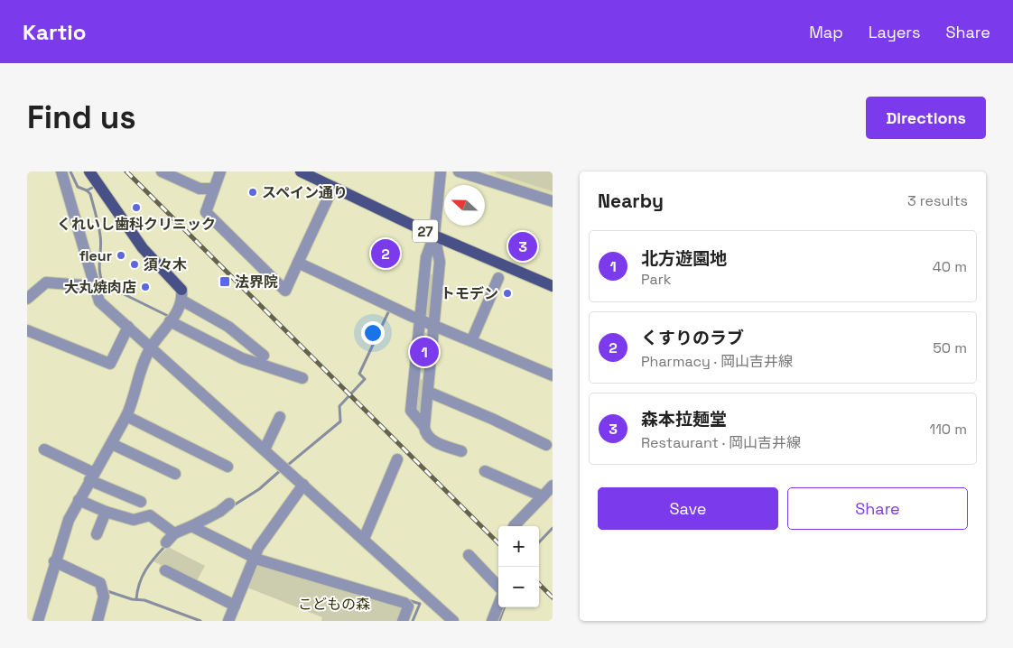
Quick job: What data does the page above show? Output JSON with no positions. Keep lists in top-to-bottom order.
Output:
{
  "streets": {
    "main road": ["27"]
  },
  "parks": ["こどもの森"],
  "places": {
    "other": [
      "スペイン通り",
      "くれいし歯科クリニック",
      "fleur",
      "須々木",
      "大丸焼肉店",
      "トモデン"
    ],
    "transit": ["法界院"]
  },
  "north": "left",
  "page": {
    "header": "Kartio",
    "nav": ["Map", "Layers", "Share"],
    "buttons": [
      "Directions",
      ["Save", "Share"]
    ],
    "title": "Find us",
    "heading": ["Nearby", "3 results"],
    "pins": ["3", "2", "1"],
    "list": [
      {
        "mark": "1",
        "name": "北方遊園地",
        "note": "Park",
        "value": "40 m"
      },
      {
        "mark": "2",
        "name": "くすりのラブ",
        "note": "Pharmacy · 岡山吉井線",
        "value": "50 m"
      },
      {
        "mark": "3",
        "name": "森本拉麺堂",
        "note": "Restaurant · 岡山吉井線",
        "value": "110 m"
      }
    ],
    "map_buttons": ["+", "−"]
  }
}
